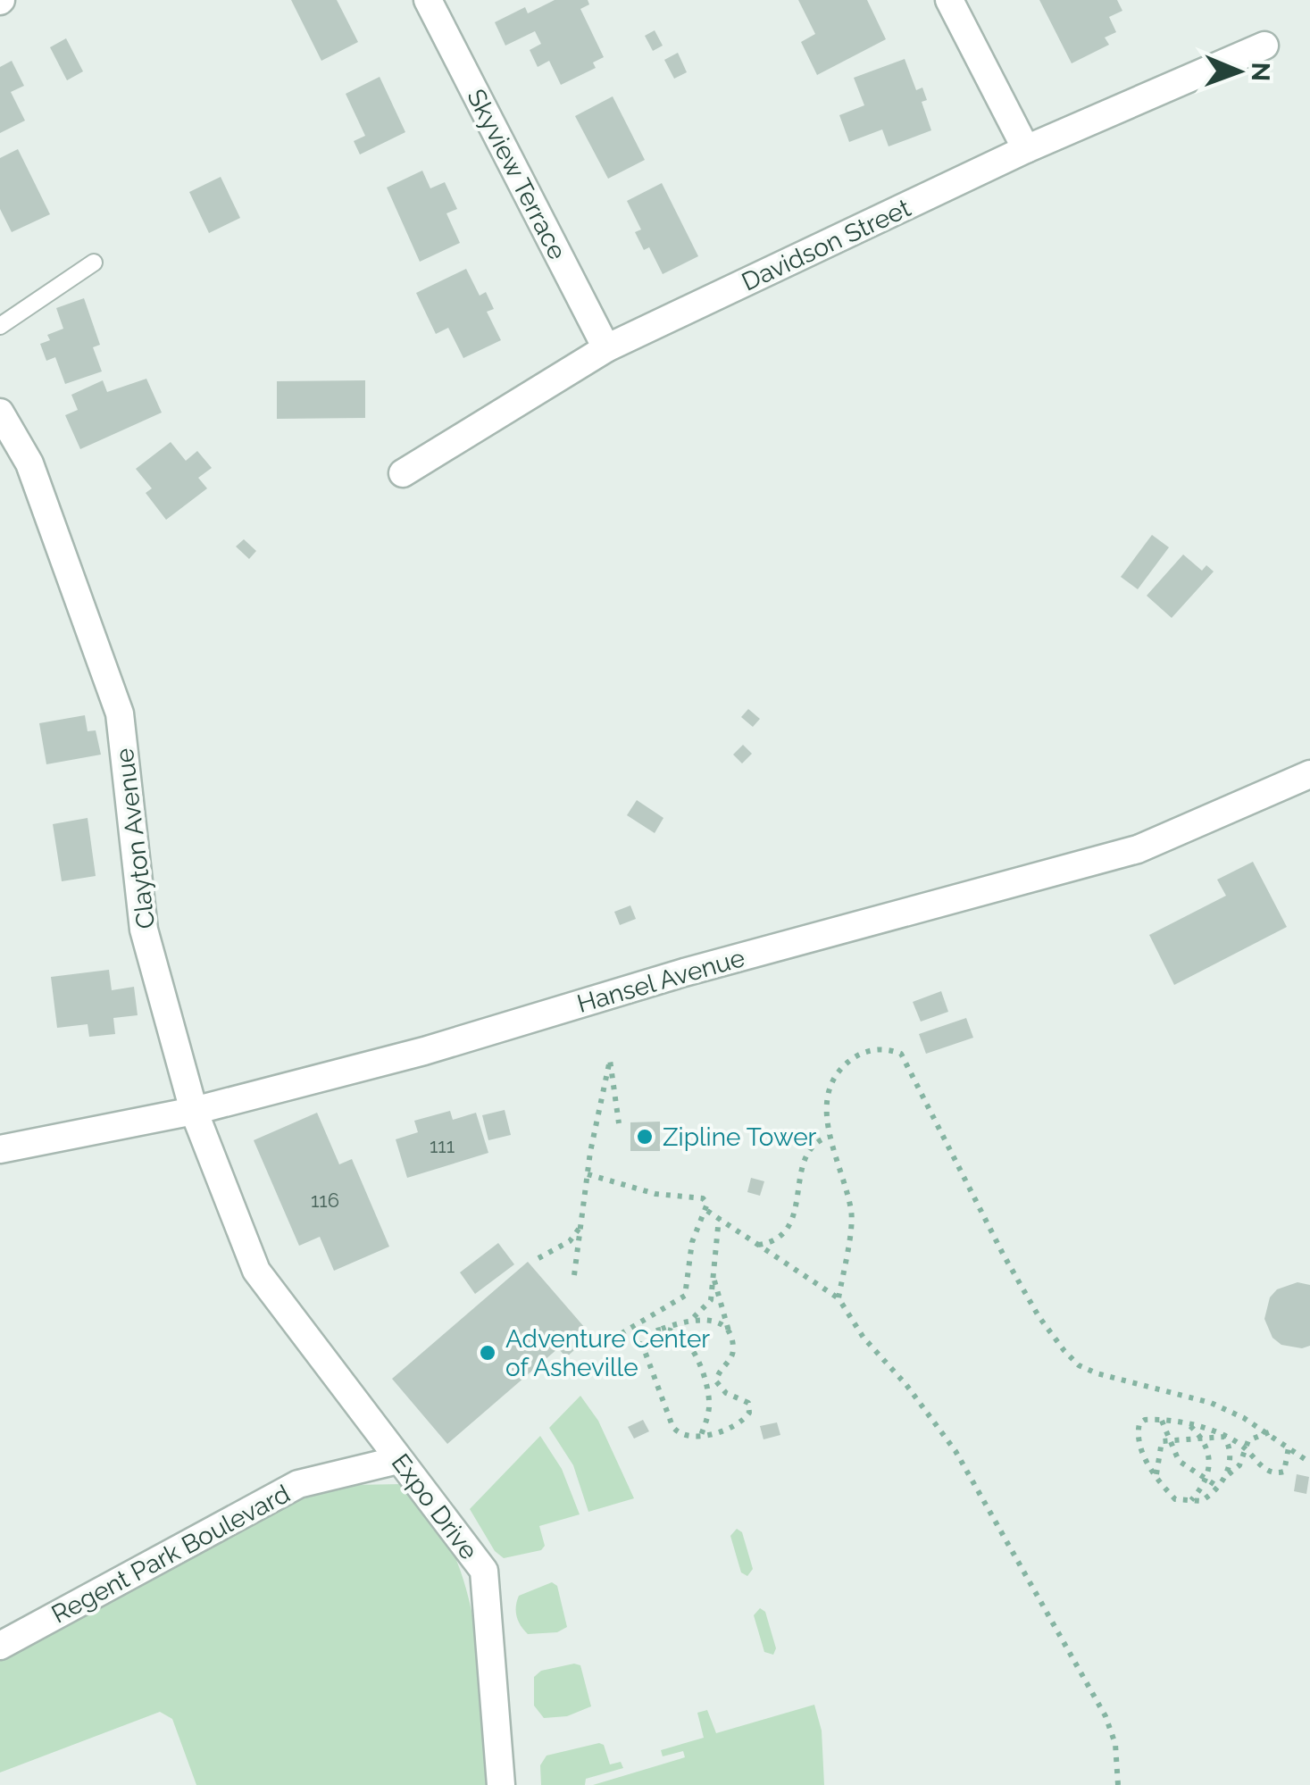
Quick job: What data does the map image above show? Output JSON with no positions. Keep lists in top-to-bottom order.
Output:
{
  "streets": {
    "street": [
      "Skyview Terrace",
      "Davidson Street",
      "Clayton Avenue",
      "Hansel Avenue",
      "Expo Drive",
      "Regent Park Boulevard"
    ]
  },
  "crossings": [
    ["Skyview Terrace", "Davidson Street"],
    ["Clayton Avenue", "Hansel Avenue"],
    ["Clayton Avenue", "Expo Drive"],
    ["Expo Drive", "Regent Park Boulevard"]
  ],
  "places": ["Zipline Tower", "Adventure Center of Asheville"],
  "house_numbers": ["111", "116"],
  "north": "right"
}
